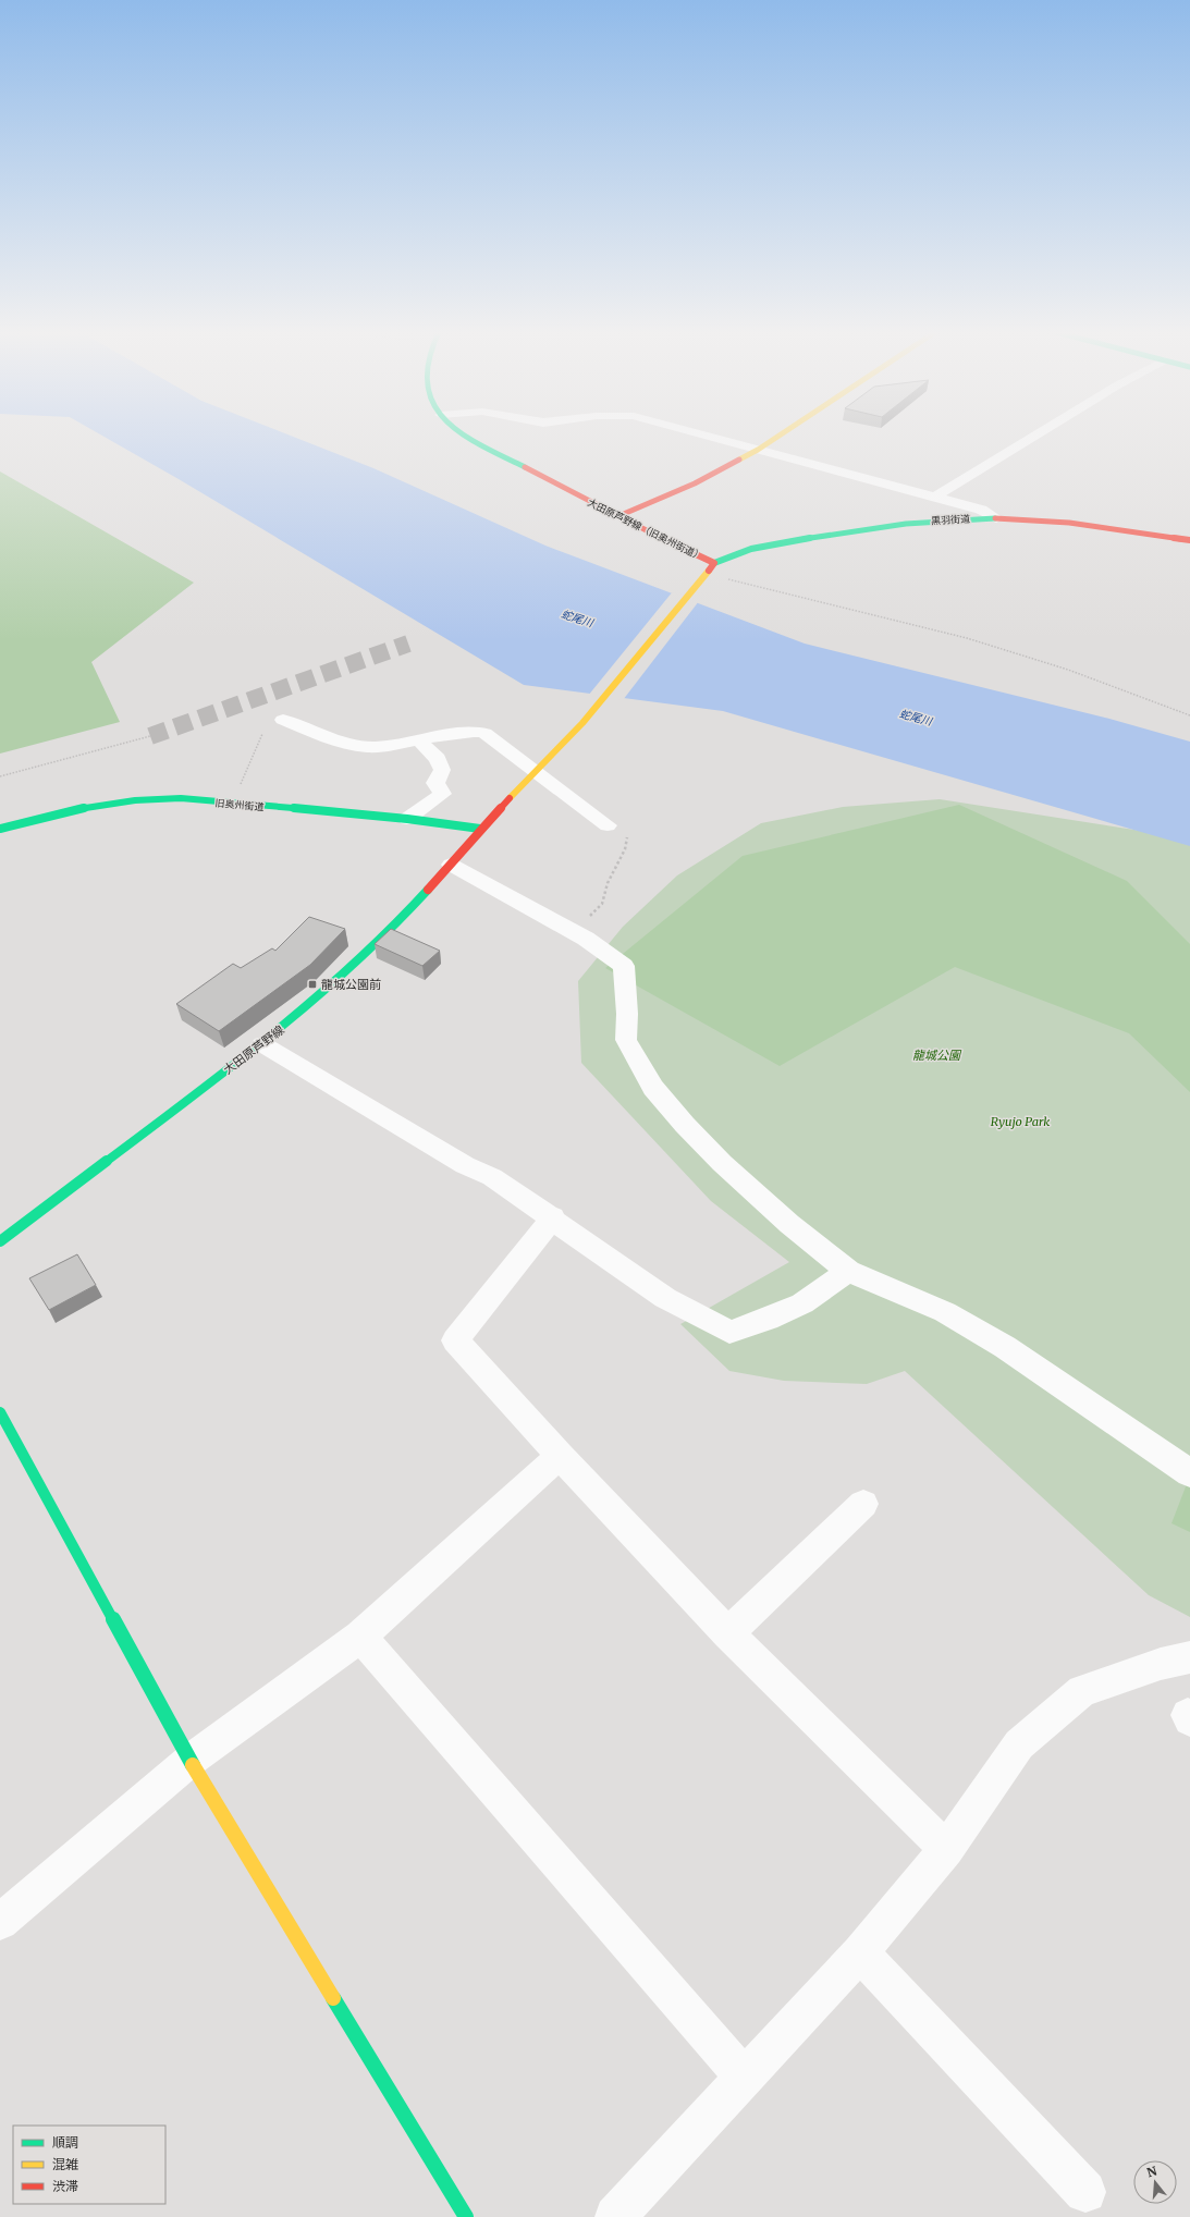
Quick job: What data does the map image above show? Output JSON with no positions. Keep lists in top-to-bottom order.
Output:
{
  "streets": {
    "street": [
      "黒羽街道",
      "大田原芦野線（旧奥州街道）",
      "旧奥州街道",
      "大田原芦野線"
    ]
  },
  "crossings": [
    ["黒羽街道", "大田原芦野線（旧奥州街道）"],
    ["大田原芦野線（旧奥州街道）", "旧奥州街道"],
    ["大田原芦野線（旧奥州街道）", "大田原芦野線"],
    ["旧奥州街道", "大田原芦野線"]
  ],
  "water": ["蛇尾川"],
  "parks": ["龍城公園", "Ryujo Park"],
  "places": {
    "transit": ["龍城公園前"]
  },
  "legend": ["順調", "混雑", "渋滞"],
  "north": "top"
}
